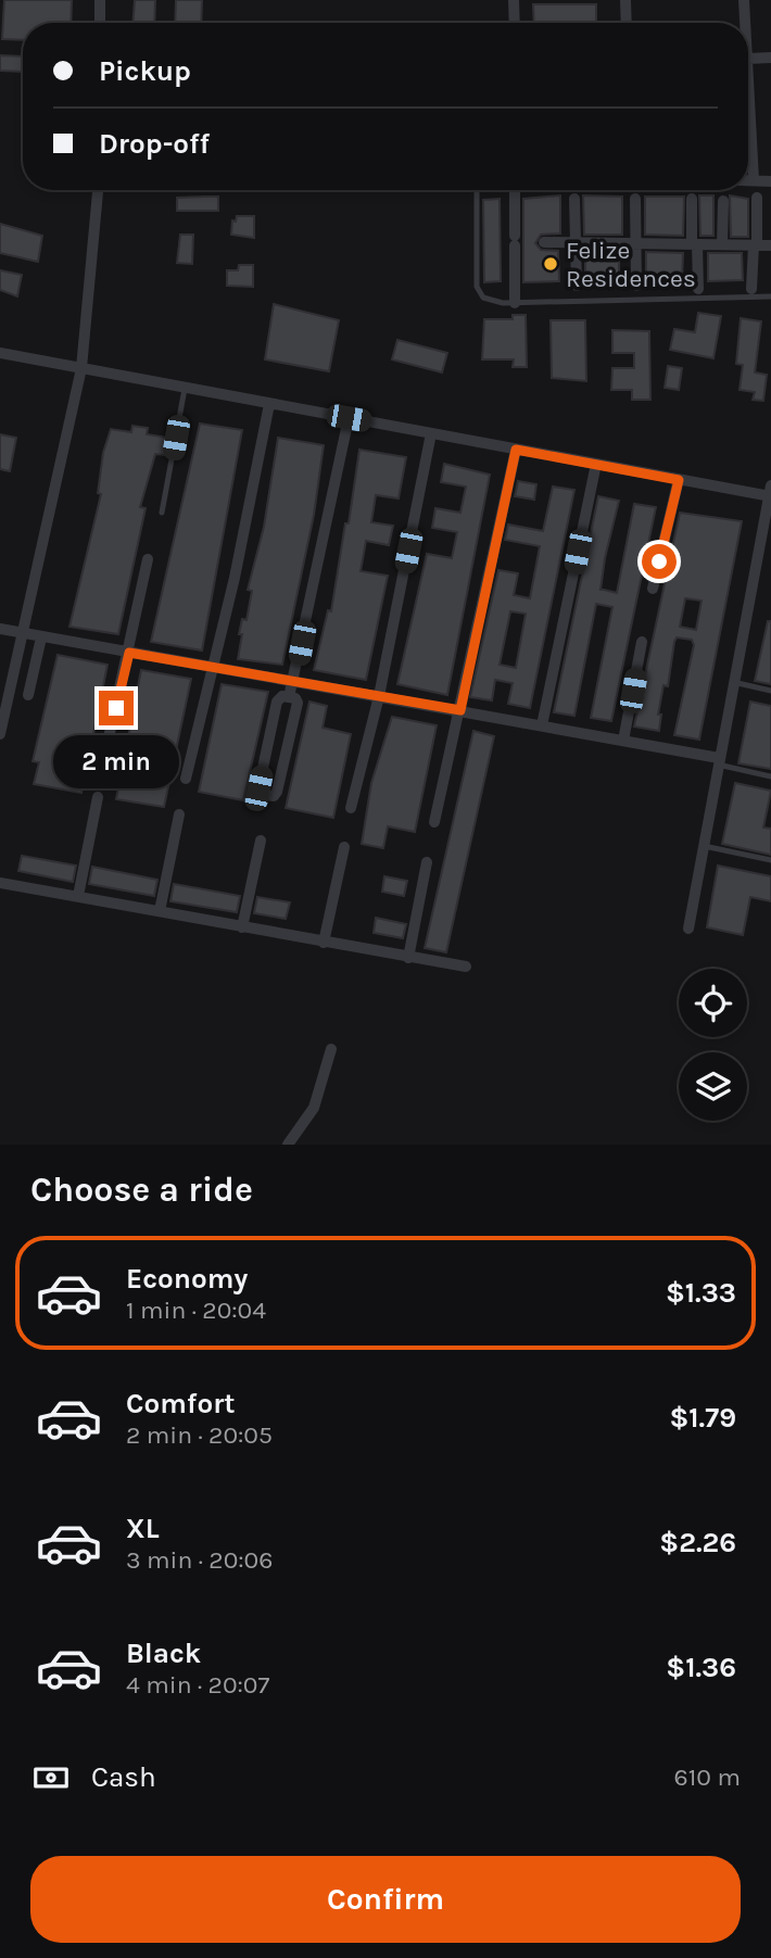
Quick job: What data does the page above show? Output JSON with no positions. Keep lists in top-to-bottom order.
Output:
{
  "places": ["Felize Residences"],
  "page": {
    "banner": ["Pickup", "Drop-off"],
    "bubble": "2 min",
    "heading": "Choose a ride",
    "list": [
      {
        "name": "Economy",
        "note": "1 min · 20:04",
        "value": "$1.33"
      },
      {
        "name": "Comfort",
        "note": "2 min · 20:05",
        "value": "$1.79"
      },
      {
        "name": "XL",
        "note": "3 min · 20:06",
        "value": "$2.26"
      },
      {
        "name": "Black",
        "note": "4 min · 20:07",
        "value": "$1.36"
      }
    ],
    "pay": ["Cash", "610 m"],
    "buttons": "Confirm"
  }
}
